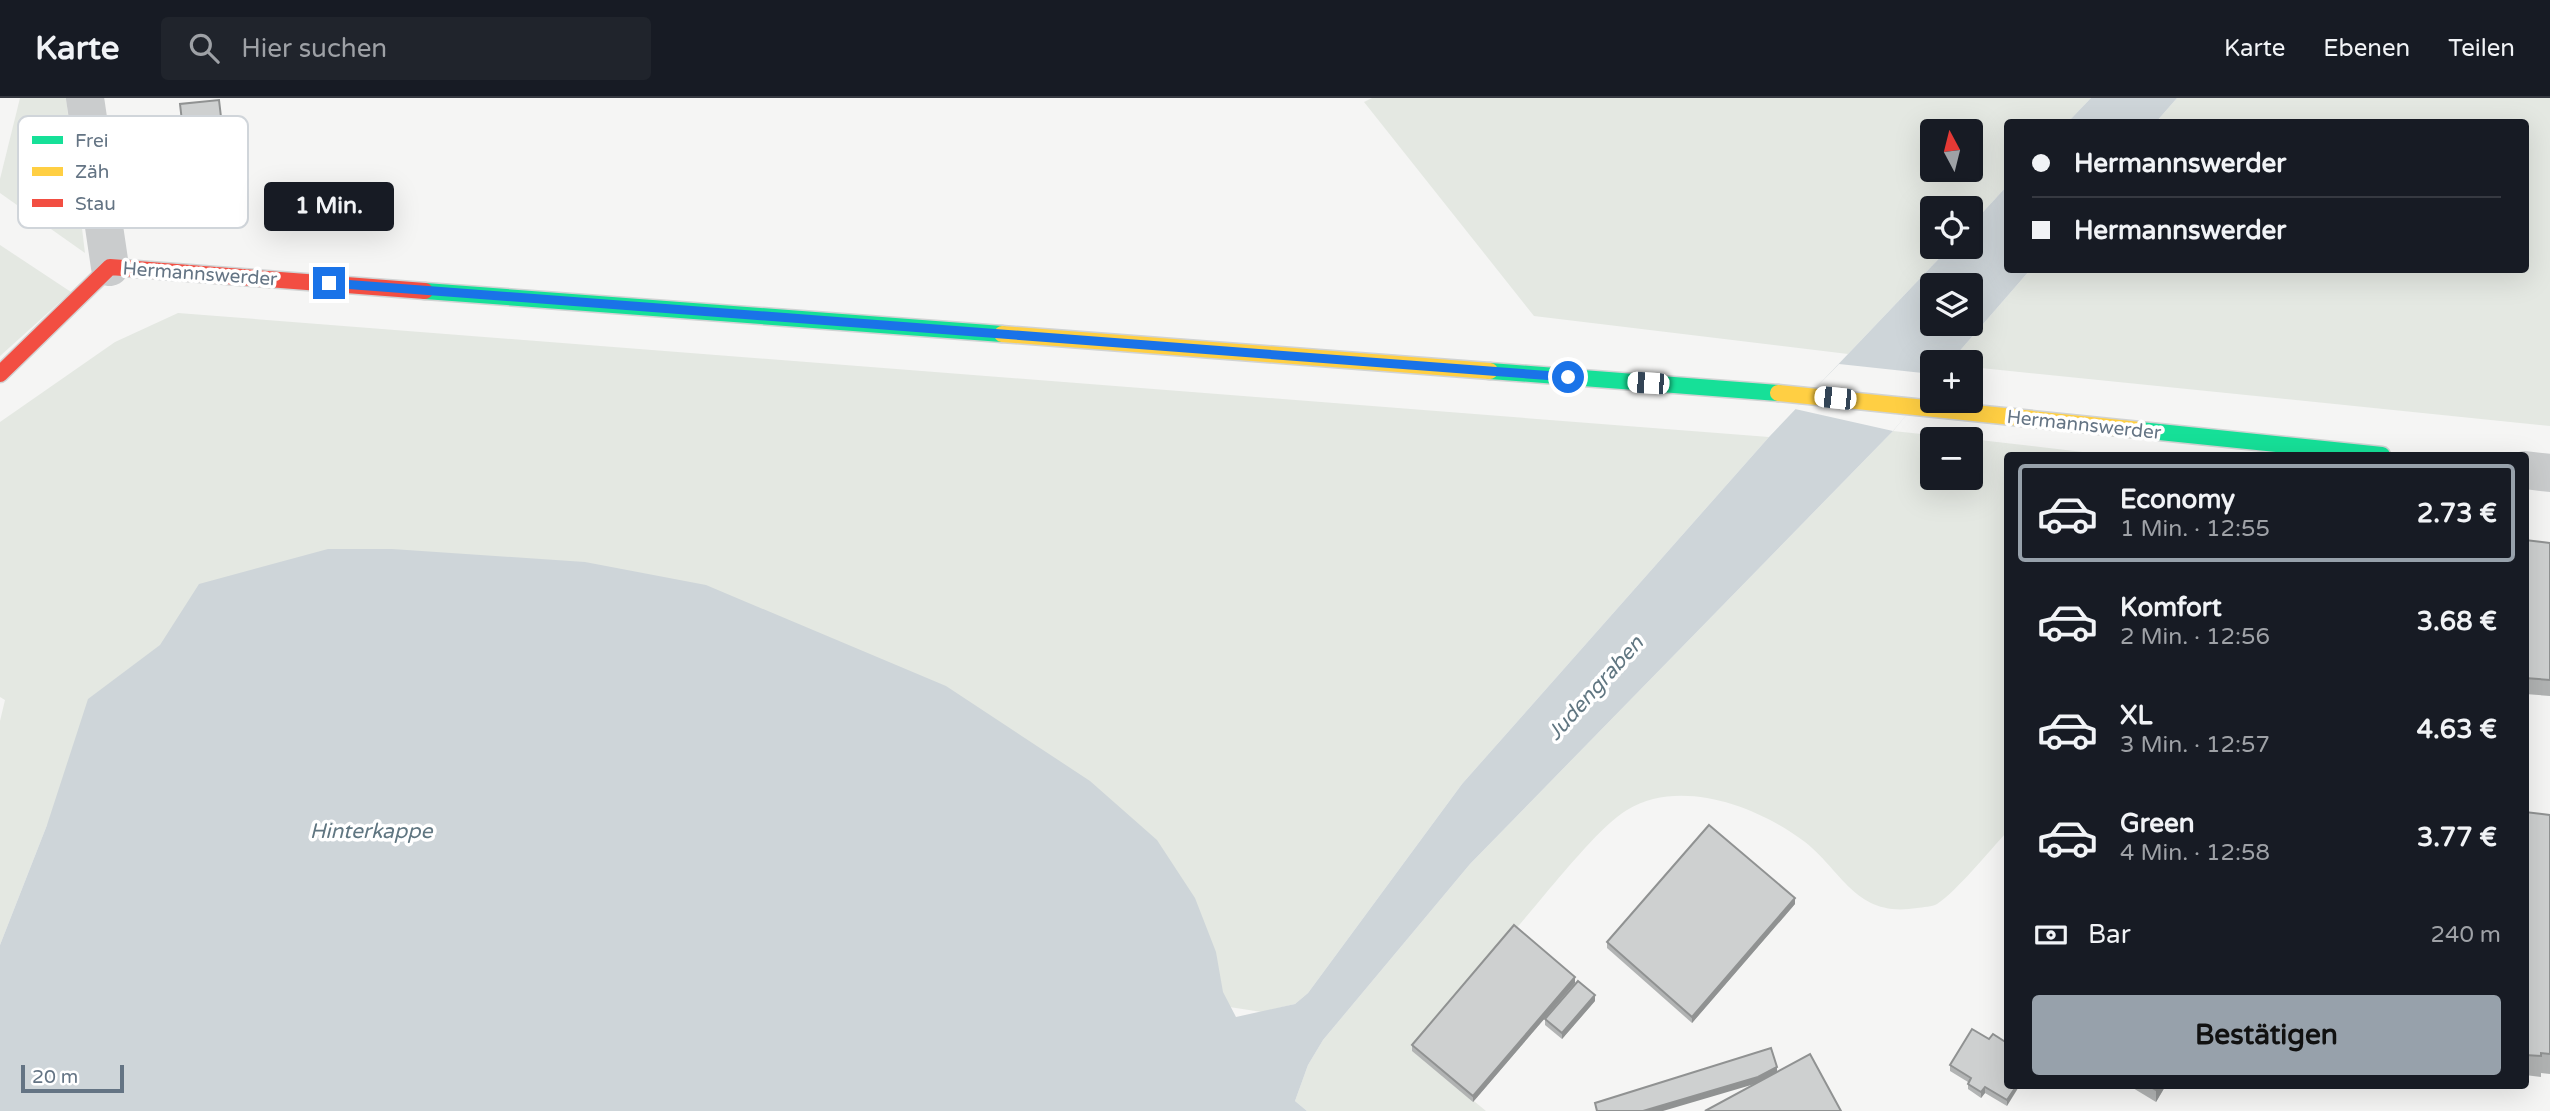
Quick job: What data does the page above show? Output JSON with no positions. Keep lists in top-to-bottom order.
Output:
{
  "streets": {
    "street": ["Hermannswerder"]
  },
  "water": ["Judengraben", "Hinterkappe"],
  "legend": ["Frei", "Zäh", "Stau"],
  "scale_bar": "20 m",
  "north": "top",
  "page": {
    "header": "Karte",
    "search": "Hier suchen",
    "nav": ["Karte", "Ebenen", "Teilen"],
    "map_buttons": ["+", "−"],
    "banner": ["Hermannswerder", "Hermannswerder"],
    "bubble": "1 Min.",
    "list": [
      {
        "name": "Economy",
        "note": "1 Min. · 12:55",
        "value": "2.73 €"
      },
      {
        "name": "Komfort",
        "note": "2 Min. · 12:56",
        "value": "3.68 €"
      },
      {
        "name": "XL",
        "note": "3 Min. · 12:57",
        "value": "4.63 €"
      },
      {
        "name": "Green",
        "note": "4 Min. · 12:58",
        "value": "3.77 €"
      }
    ],
    "pay": ["Bar", "240 m"],
    "buttons": "Bestätigen",
    "scale": "20 m"
  }
}
